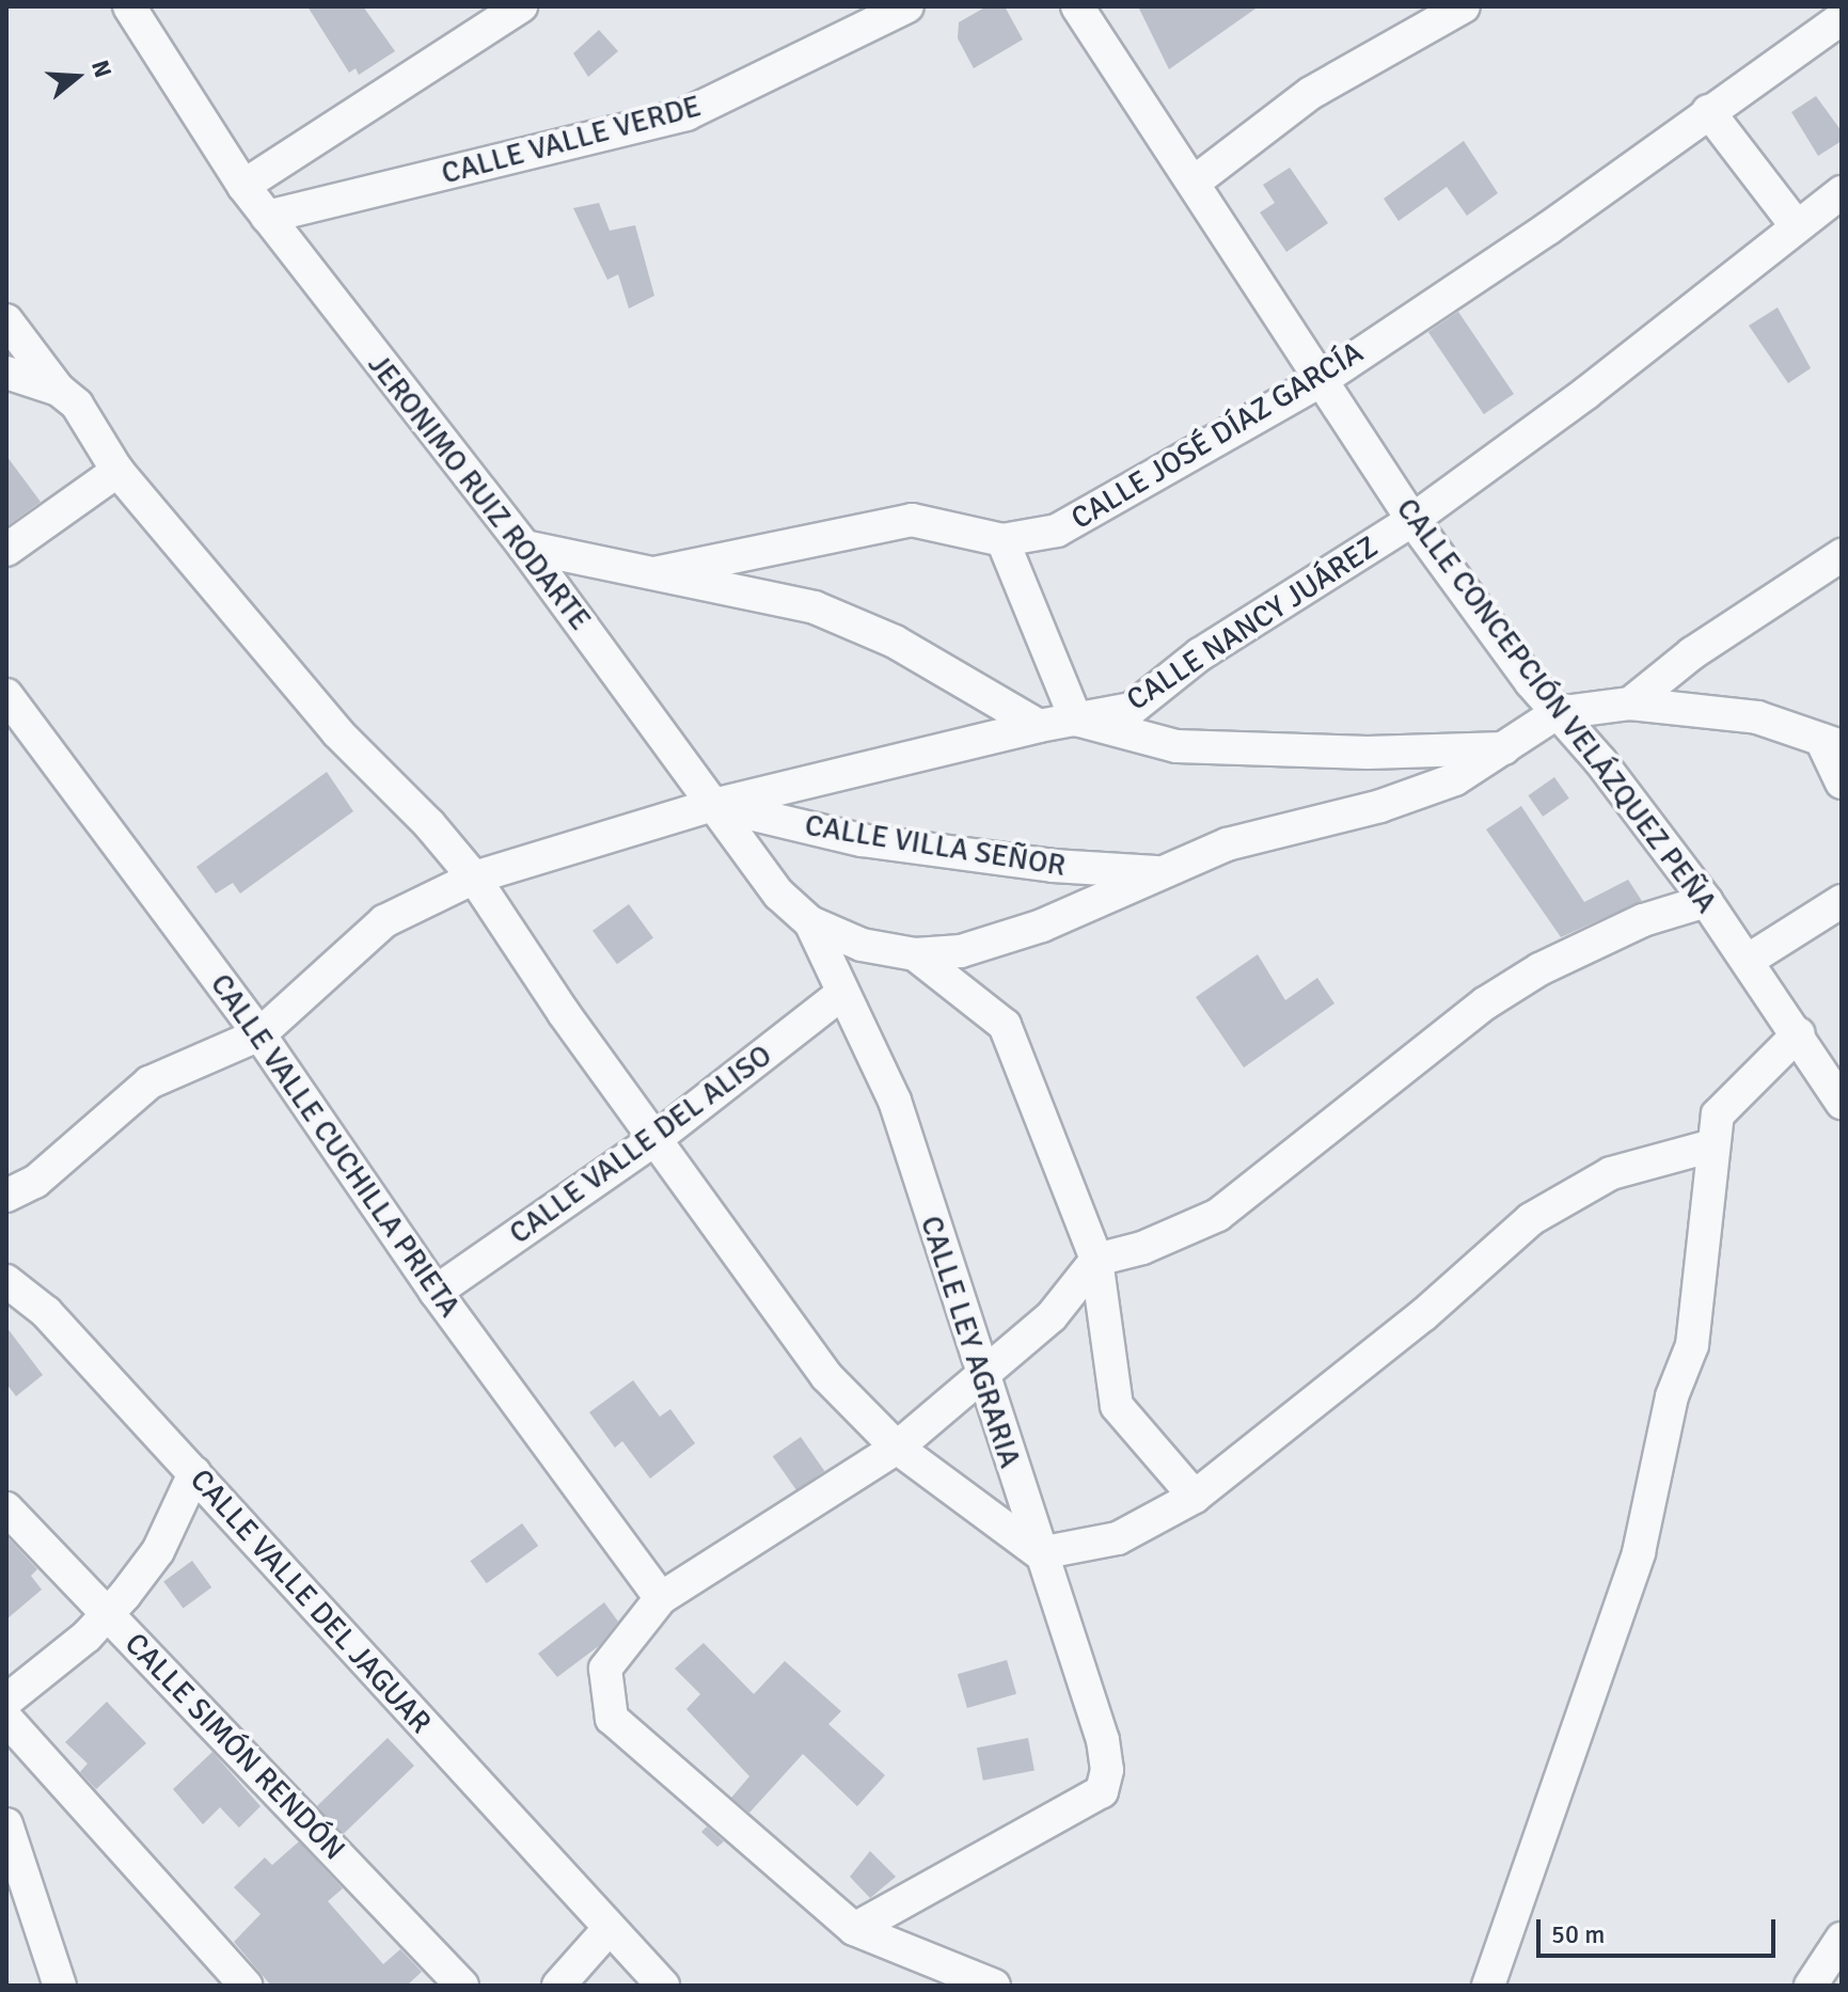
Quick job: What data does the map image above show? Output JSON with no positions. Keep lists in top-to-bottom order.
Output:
{
  "streets": {
    "street": [
      "CALLE VALLE VERDE",
      "CALLE JOSÉ DÍAZ GARCÍA",
      "JERONIMO RUIZ RODARTE",
      "CALLE NANCY JUÁREZ",
      "CALLE CONCEPCIÓN VELÁZQUEZ PEÑA",
      "CALLE VILLA SEÑOR",
      "CALLE VALLE DEL ALISO",
      "CALLE VALLE CUCHILLA PRIETA",
      "CALLE LEY AGRARIA",
      "CALLE VALLE DEL JAGUAR",
      "CALLE SIMÓN RENDÓN"
    ]
  },
  "crossings": [
    ["CALLE VALLE VERDE", "JERONIMO RUIZ RODARTE"],
    ["CALLE JOSÉ DÍAZ GARCÍA", "CALLE CONCEPCIÓN VELÁZQUEZ PEÑA"],
    ["JERONIMO RUIZ RODARTE", "CALLE NANCY JUÁREZ"],
    ["JERONIMO RUIZ RODARTE", "CALLE VILLA SEÑOR"],
    ["JERONIMO RUIZ RODARTE", "CALLE LEY AGRARIA"],
    ["CALLE NANCY JUÁREZ", "CALLE CONCEPCIÓN VELÁZQUEZ PEÑA"],
    ["CALLE NANCY JUÁREZ", "CALLE VILLA SEÑOR"],
    ["CALLE CONCEPCIÓN VELÁZQUEZ PEÑA", "CALLE VILLA SEÑOR"],
    ["CALLE VALLE DEL ALISO", "CALLE VALLE CUCHILLA PRIETA"],
    ["CALLE VALLE DEL ALISO", "CALLE LEY AGRARIA"]
  ],
  "scale_bar": "50 m",
  "north": "right"
}
